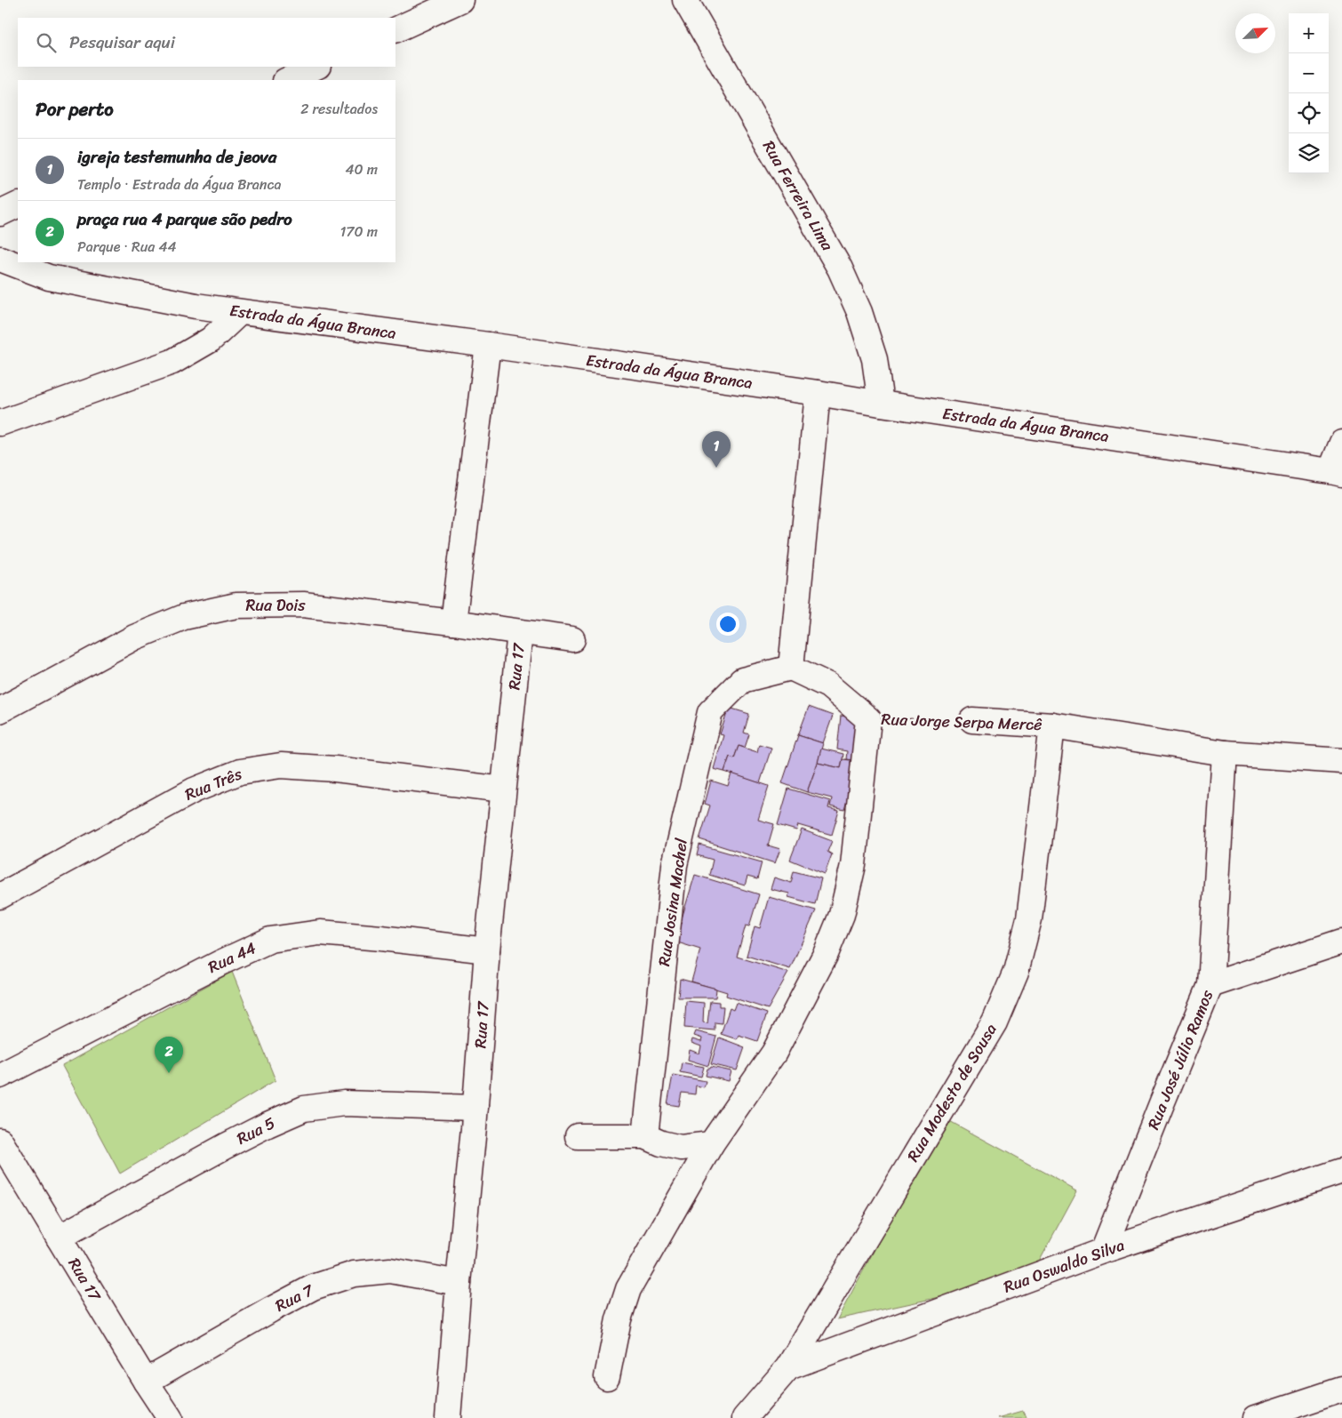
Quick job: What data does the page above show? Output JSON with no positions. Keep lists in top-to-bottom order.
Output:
{
  "streets": {
    "street": [
      "Rua Ferreira Lima",
      "Estrada da Água Branca",
      "Rua Dois",
      "Rua 17",
      "Rua Jorge Serpa Mercê",
      "Rua Três",
      "Rua Josina Machel",
      "Rua 44",
      "Rua José Júlio Ramos",
      "Rua Modesto de Sousa",
      "Rua 5",
      "Rua Oswaldo Silva",
      "Rua 7"
    ]
  },
  "crossings": [
    ["Rua Ferreira Lima", "Estrada da Água Branca"],
    ["Rua Dois", "Rua 17"],
    ["Rua 17", "Rua Três"],
    ["Rua 17", "Rua 44"],
    ["Rua 17", "Rua 5"],
    ["Rua 17", "Rua 7"],
    ["Rua Jorge Serpa Mercê", "Rua Josina Machel"],
    ["Rua Jorge Serpa Mercê", "Rua José Júlio Ramos"],
    ["Rua Jorge Serpa Mercê", "Rua Modesto de Sousa"],
    ["Rua José Júlio Ramos", "Rua Oswaldo Silva"],
    ["Rua Modesto de Sousa", "Rua Oswaldo Silva"]
  ],
  "north": "top right",
  "page": {
    "map_buttons": ["+", "−"],
    "search": "Pesquisar aqui",
    "heading": ["Por perto", "2 resultados"],
    "list": [
      {
        "mark": "1",
        "name": "igreja testemunha de jeova",
        "note": "Templo · Estrada da Água Branca",
        "value": "40 m"
      },
      {
        "mark": "2",
        "name": "praça rua 4 parque são pedro",
        "note": "Parque · Rua 44",
        "value": "170 m"
      }
    ],
    "pins": ["1", "2"]
  }
}
